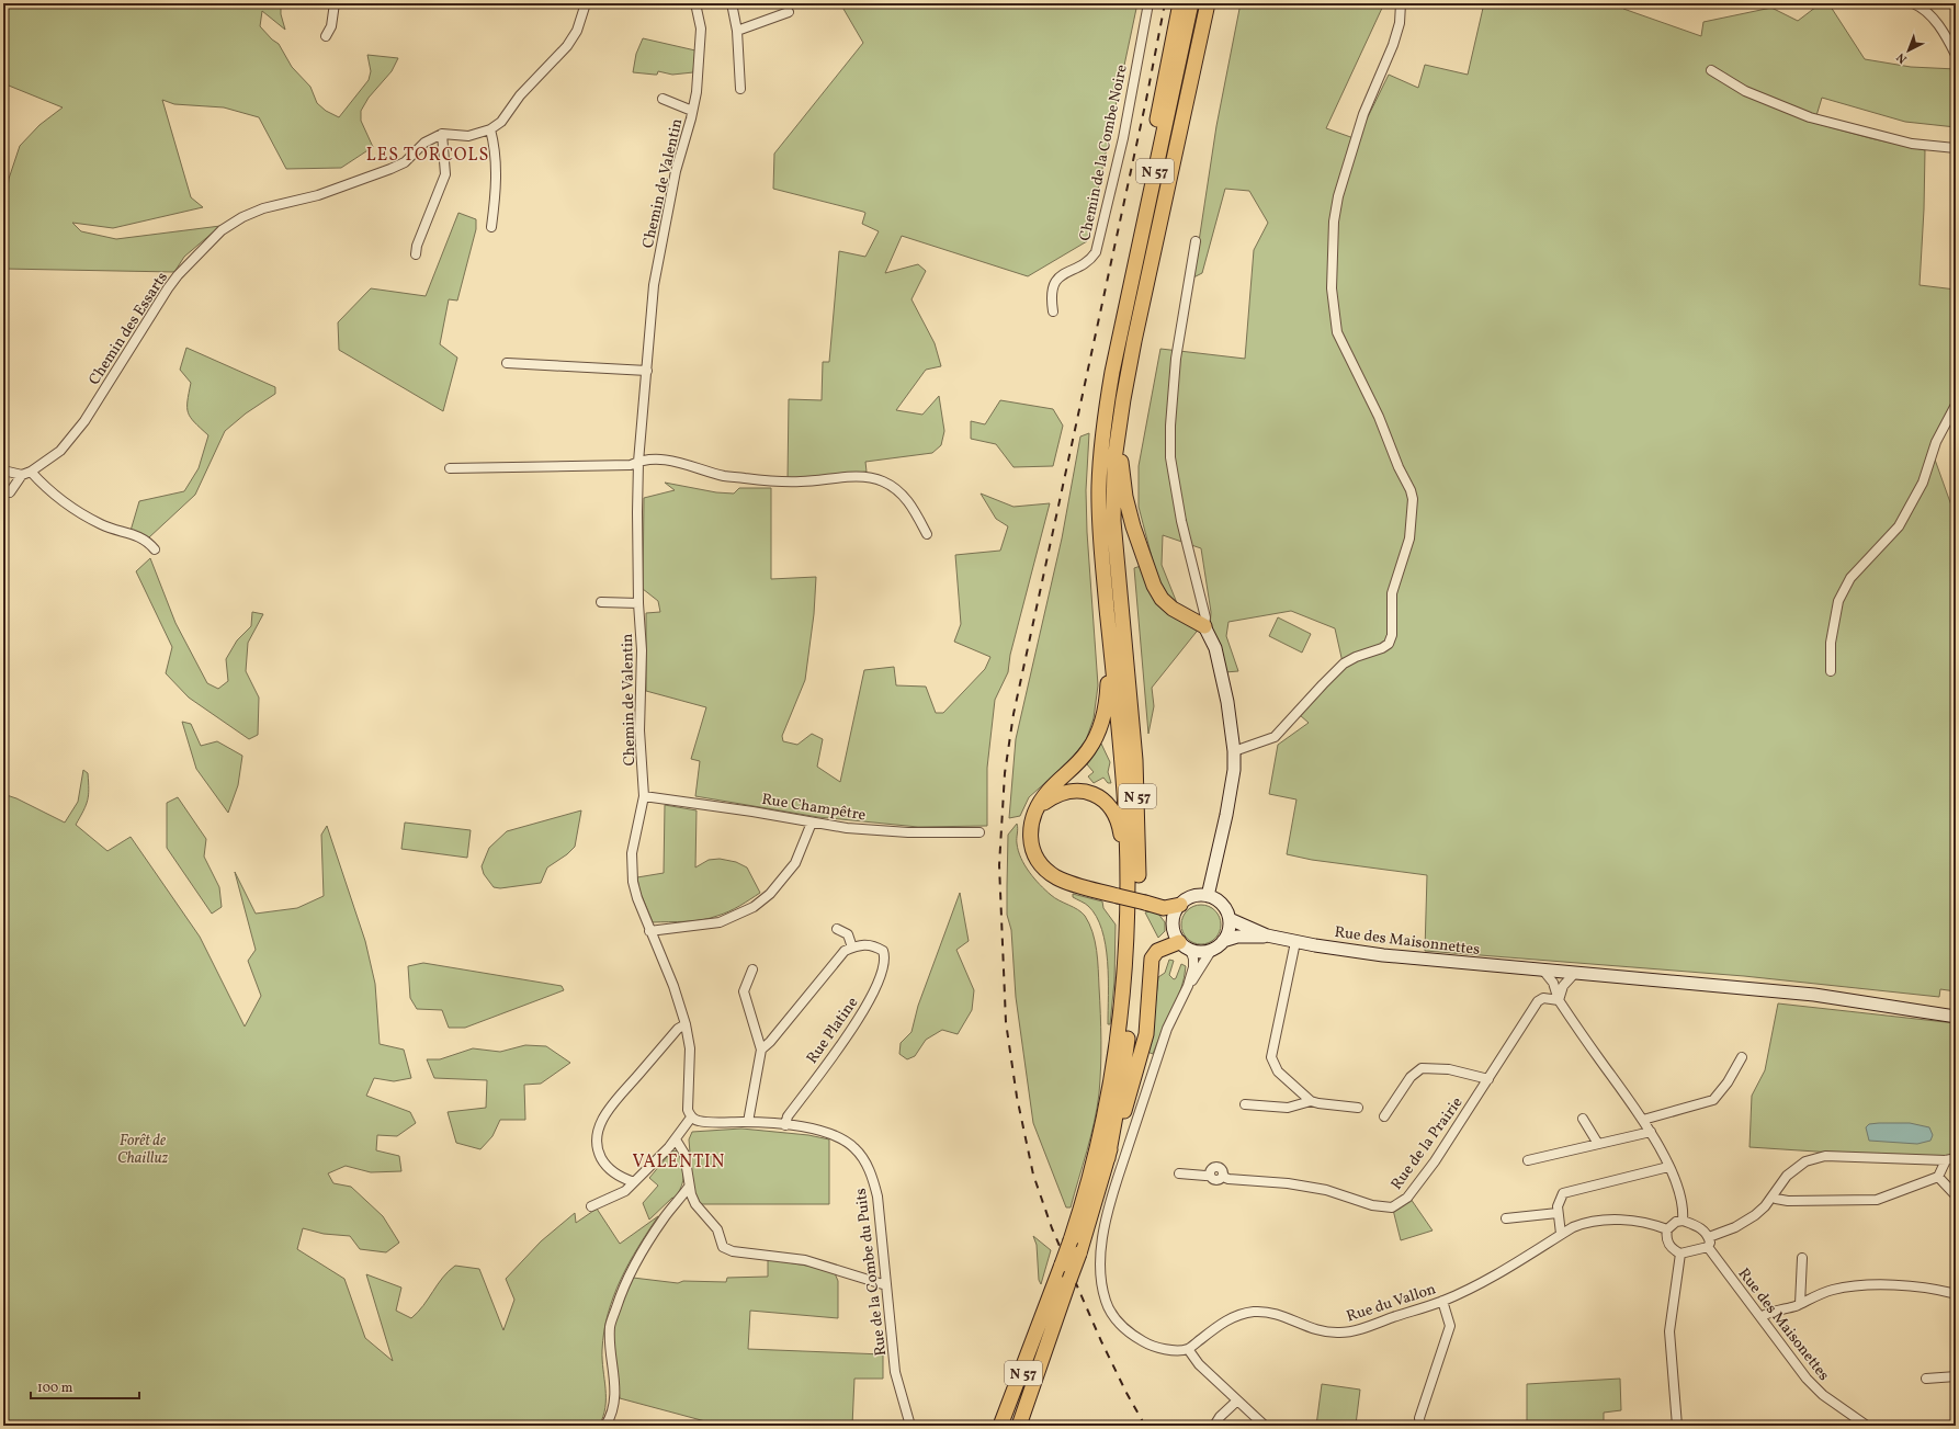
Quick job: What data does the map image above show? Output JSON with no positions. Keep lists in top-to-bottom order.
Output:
{
  "streets": {
    "highway": ["N 57"],
    "main road": ["Rue des Maisonnettes"],
    "street": [
      "Chemin de la Combe Noire",
      "Chemin de Valentin",
      "Chemin des Essarts",
      "Rue Champêtre",
      "Rue Platine",
      "Rue de la Prairie",
      "Rue de la Combe du Puits",
      "Rue du Vallon",
      "Rue des Maisonettes"
    ]
  },
  "crossings": [
    ["Chemin de Valentin", "Rue Champêtre"],
    ["Rue Platine", "Rue de la Combe du Puits"],
    ["Rue du Vallon", "Rue des Maisonettes"]
  ],
  "districts": ["LES TORCOLS", "VALENTIN"],
  "parks": ["Forêt de Chailluz"],
  "scale_bar": "100 m",
  "north": "bottom left"
}
